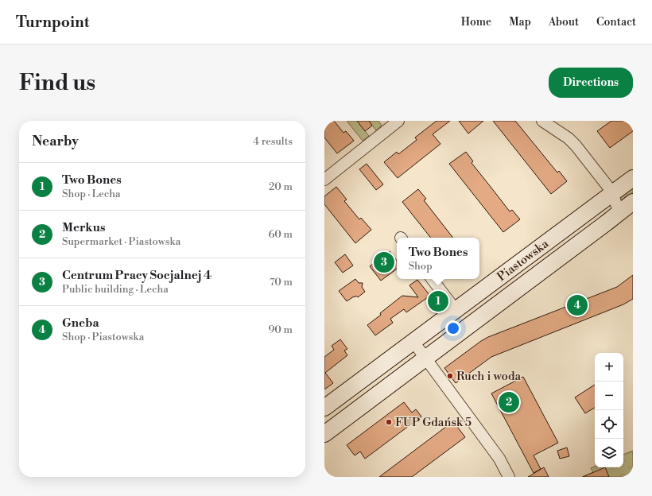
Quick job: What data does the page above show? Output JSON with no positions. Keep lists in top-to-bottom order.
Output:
{
  "streets": {
    "street": ["Piastowska"]
  },
  "places": ["Ruch i woda", "FUP Gdańsk 5"],
  "page": {
    "header": "Turnpoint",
    "nav": [
      "Home",
      "Map",
      "About",
      "Contact"
    ],
    "buttons": "Directions",
    "title": "Find us",
    "heading": ["Nearby", "4 results"],
    "list": [
      {
        "mark": "1",
        "name": "Two Bones",
        "note": "Shop · Lecha",
        "value": "20 m"
      },
      {
        "mark": "2",
        "name": "Merkus",
        "note": "Supermarket · Piastowska",
        "value": "60 m"
      },
      {
        "mark": "3",
        "name": "Centrum Pracy Socjalnej 4",
        "note": "Public building · Lecha",
        "value": "70 m"
      },
      {
        "mark": "4",
        "name": "Gneba",
        "note": "Shop · Piastowska",
        "value": "90 m"
      }
    ],
    "popup": ["Two Bones", "Shop"],
    "pins": [
      "3",
      "1",
      "4",
      "2"
    ],
    "map_buttons": ["+", "−"]
  }
}
